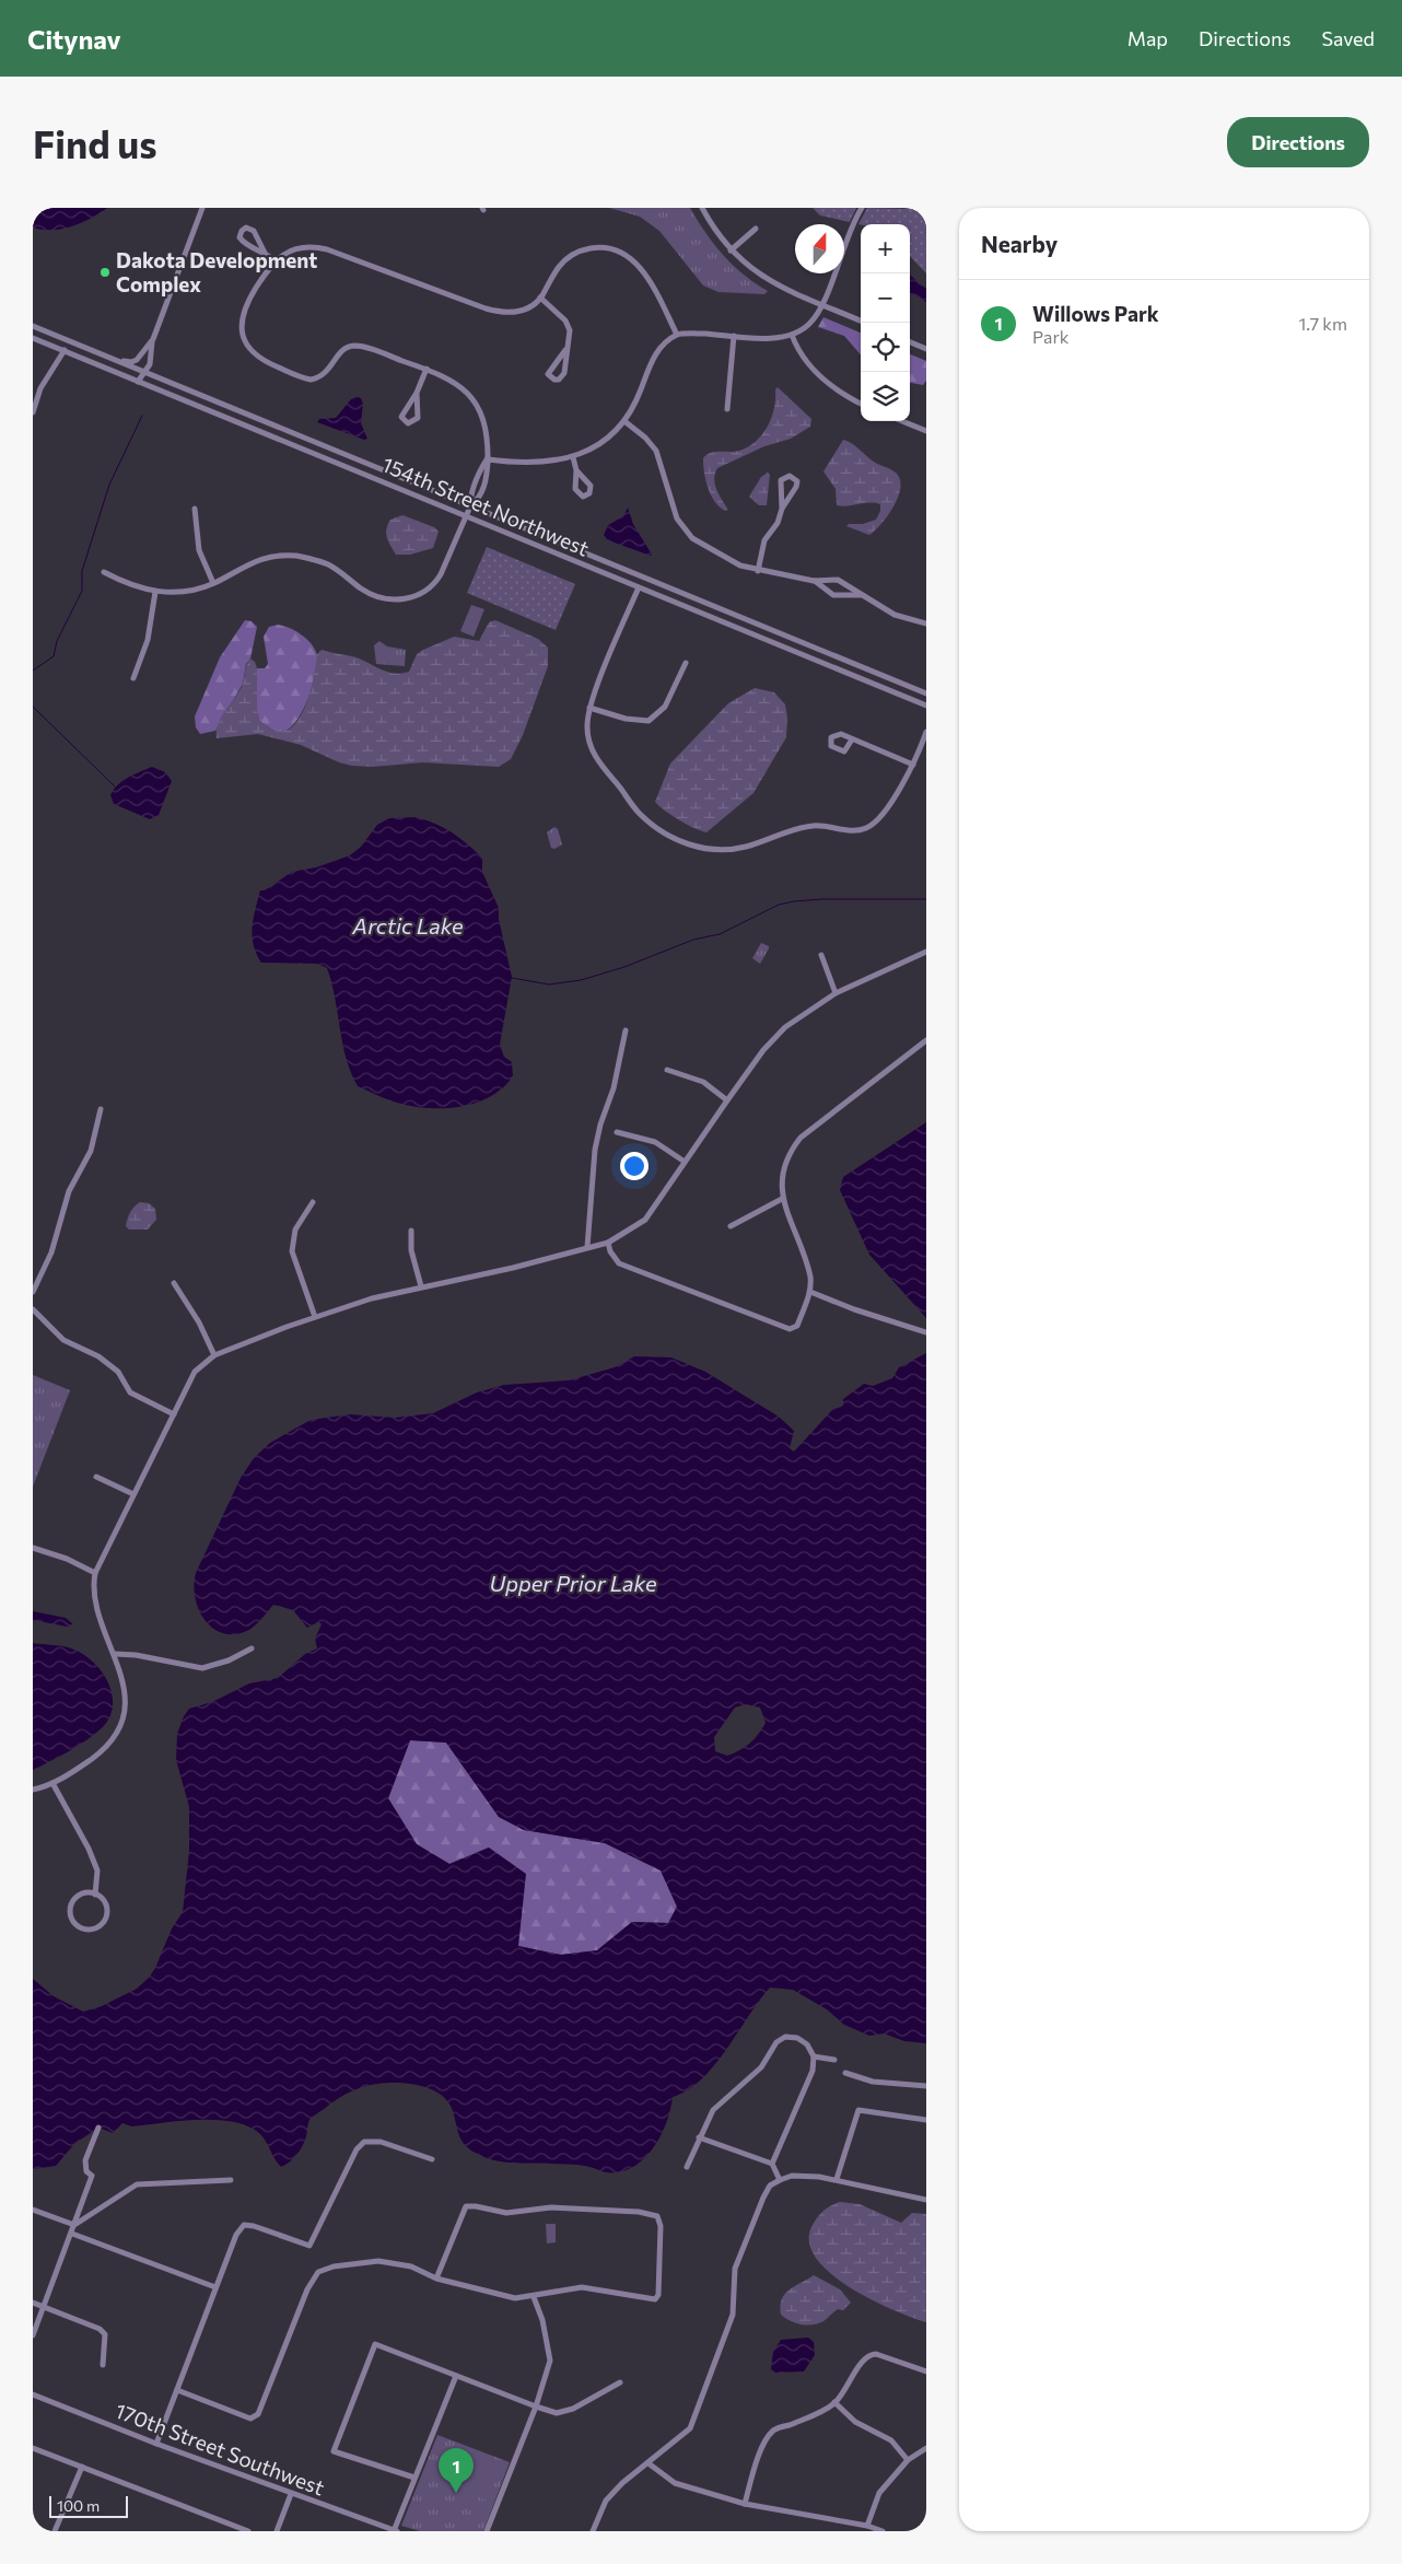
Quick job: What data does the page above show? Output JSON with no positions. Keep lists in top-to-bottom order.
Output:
{
  "streets": {
    "street": ["154th Street Northwest", "170th Street Southwest"]
  },
  "water": ["Arctic Lake", "Upper Prior Lake"],
  "places": ["Dakota Development Complex"],
  "scale_bar": "100 m",
  "north": "top",
  "page": {
    "header": "Citynav",
    "nav": ["Map", "Directions", "Saved"],
    "buttons": "Directions",
    "title": "Find us",
    "heading": "Nearby",
    "map_buttons": ["+", "−"],
    "list": [
      {
        "mark": "1",
        "name": "Willows Park",
        "note": "Park",
        "value": "1.7 km"
      }
    ],
    "pins": "1",
    "scale": "100 m"
  }
}
